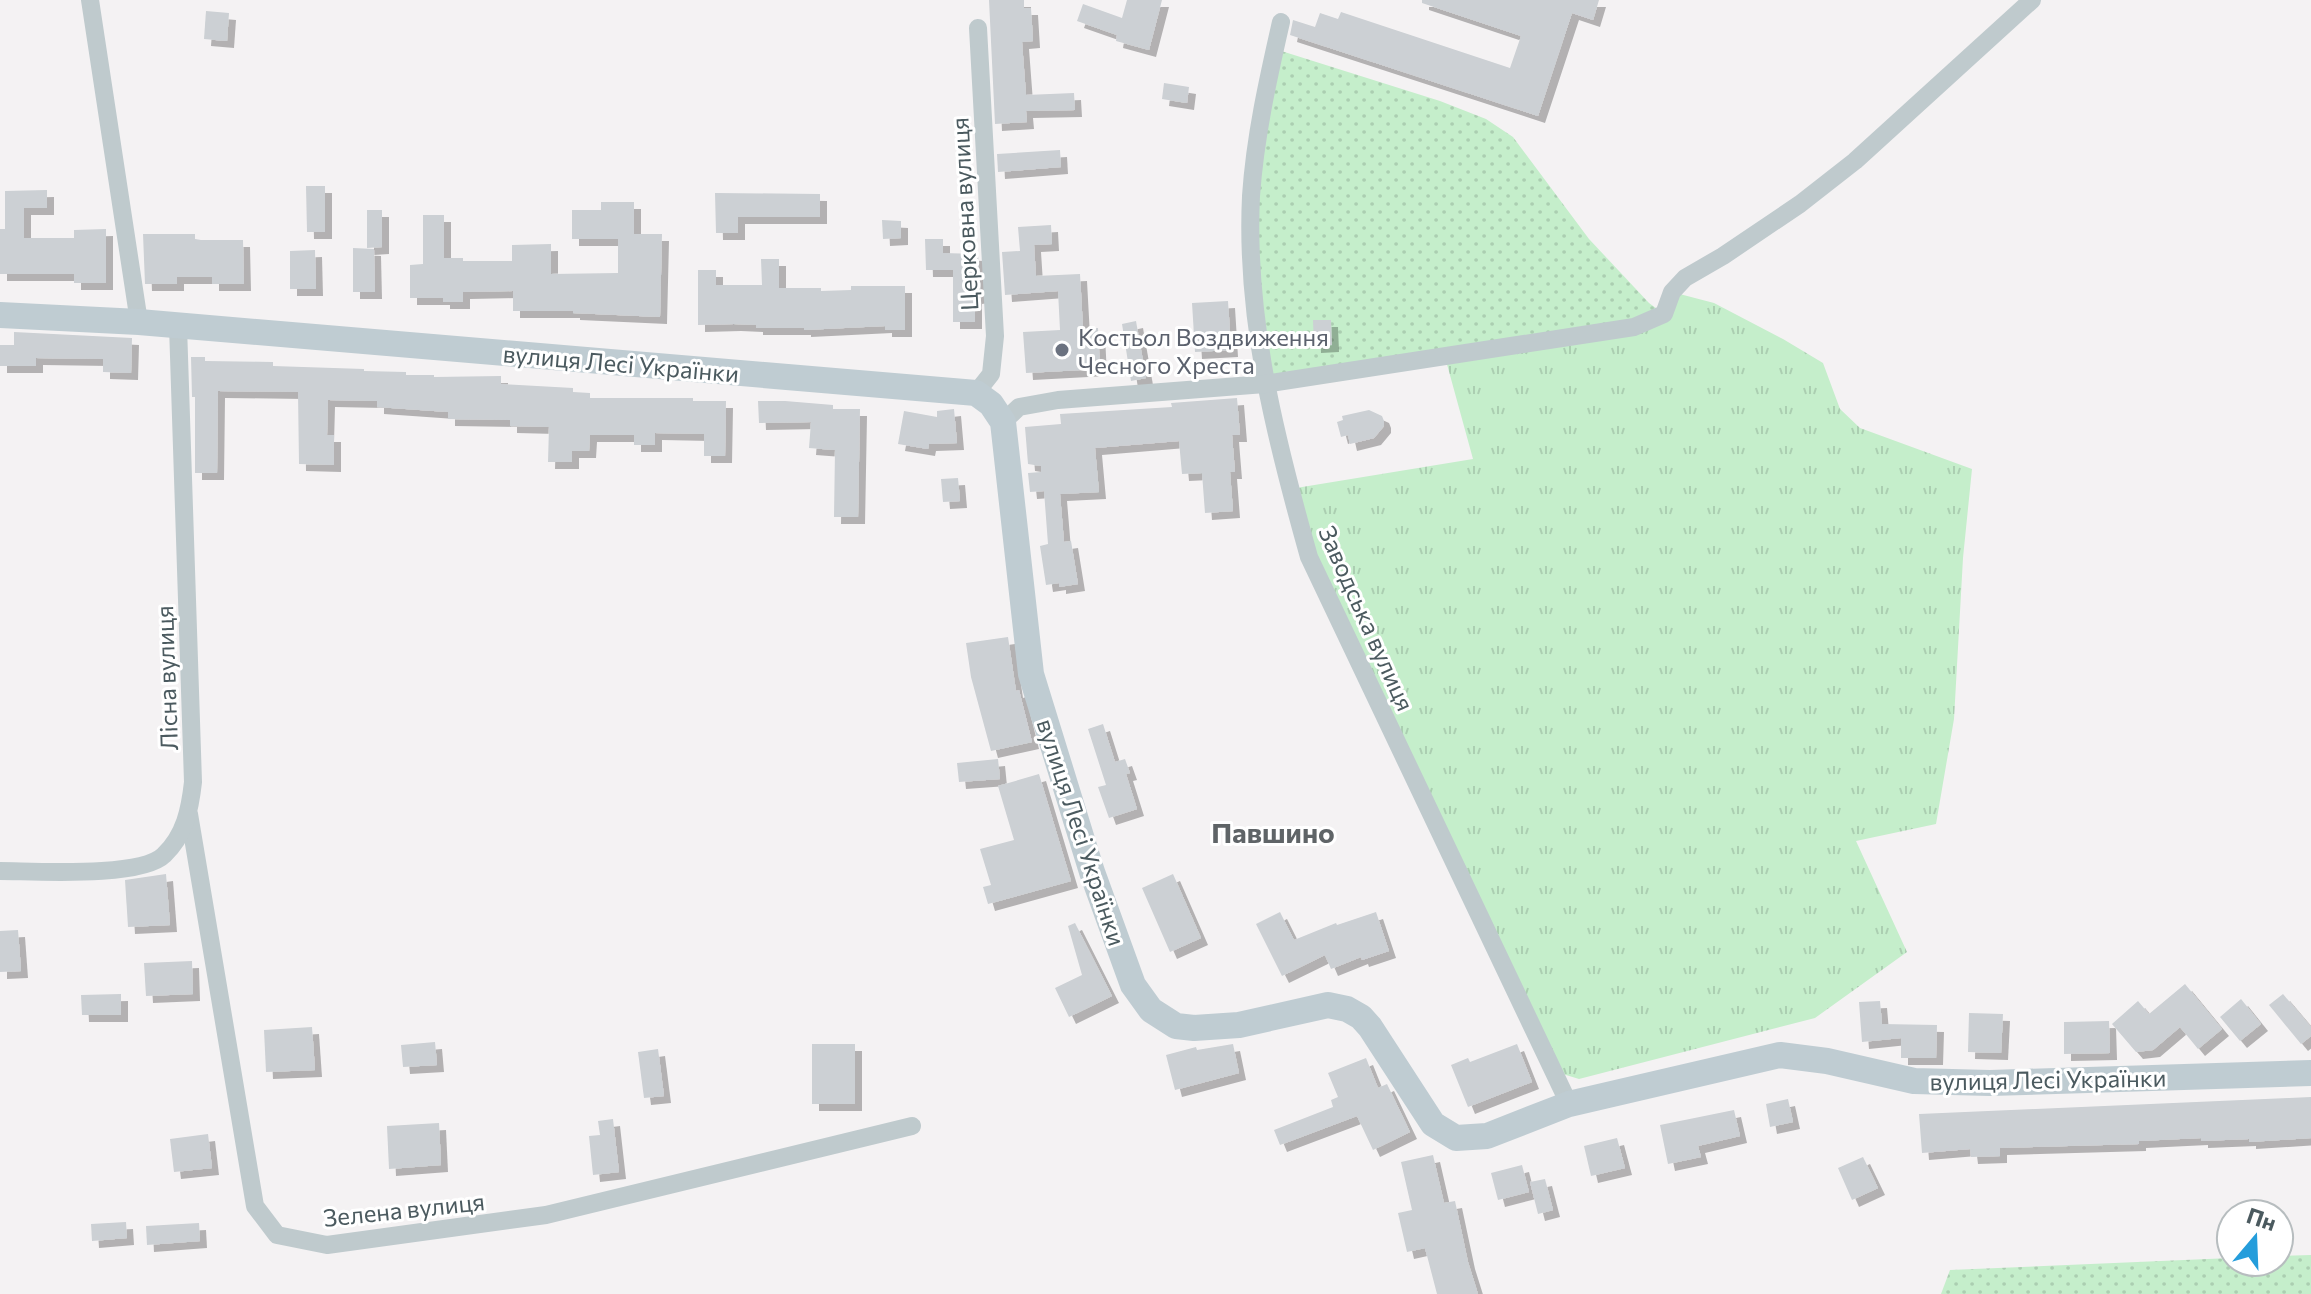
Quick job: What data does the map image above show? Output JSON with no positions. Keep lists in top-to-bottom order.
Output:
{
  "streets": {
    "street": [
      "Церковна вулиця",
      "вулиця Лесі Українки",
      "Заводська вулиця",
      "Лісна вулиця",
      "Зелена вулиця"
    ]
  },
  "crossings": [
    ["Церковна вулиця", "вулиця Лесі Українки"],
    ["вулиця Лесі Українки", "Заводська вулиця"],
    ["вулиця Лесі Українки", "Лісна вулиця"],
    ["Лісна вулиця", "Зелена вулиця"]
  ],
  "districts": ["Павшино"],
  "places": ["Костьол Воздвиження Чесного Хреста"],
  "north": "top"
}
